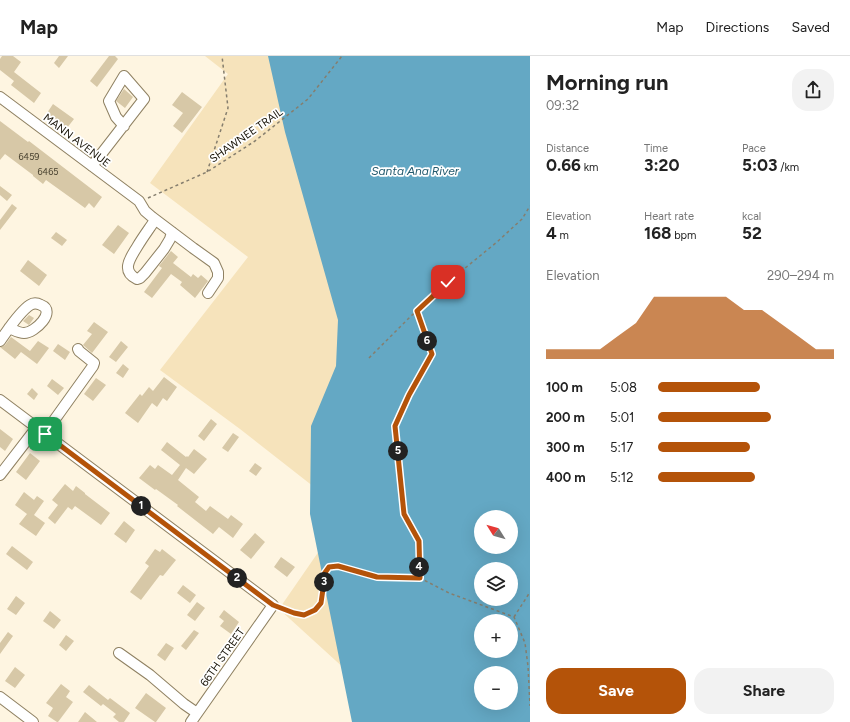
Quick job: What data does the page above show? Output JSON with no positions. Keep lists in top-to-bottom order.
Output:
{
  "streets": {
    "street": ["MANN AVENUE", "66TH STREET"],
    "path": ["SHAWNEE TRAIL"]
  },
  "crossings": [
    ["SHAWNEE TRAIL", "MANN AVENUE"]
  ],
  "water": ["Santa Ana River"],
  "house_numbers": ["6459", "6465"],
  "north": "top left",
  "page": {
    "header": "Map",
    "nav": ["Map", "Directions", "Saved"],
    "heading": ["Morning run", "09:32"],
    "stats": [
      ["Distance", "0.66 km"],
      ["Time", "3:20"],
      ["Pace", "5:03 /km"],
      ["Elevation", "4 m"],
      ["Heart rate", "168 bpm"],
      ["kcal", "52"]
    ],
    "chart": ["Elevation", "290–294 m"],
    "pins": [
      "6",
      "5",
      "1",
      "4",
      "2",
      "3"
    ],
    "list": [
      {
        "name": "100 m",
        "note": "5:08"
      },
      {
        "name": "200 m",
        "note": "5:01"
      },
      {
        "name": "300 m",
        "note": "5:17"
      },
      {
        "name": "400 m",
        "note": "5:12"
      }
    ],
    "map_buttons": ["+", "−"],
    "buttons": ["Save", "Share"]
  }
}
